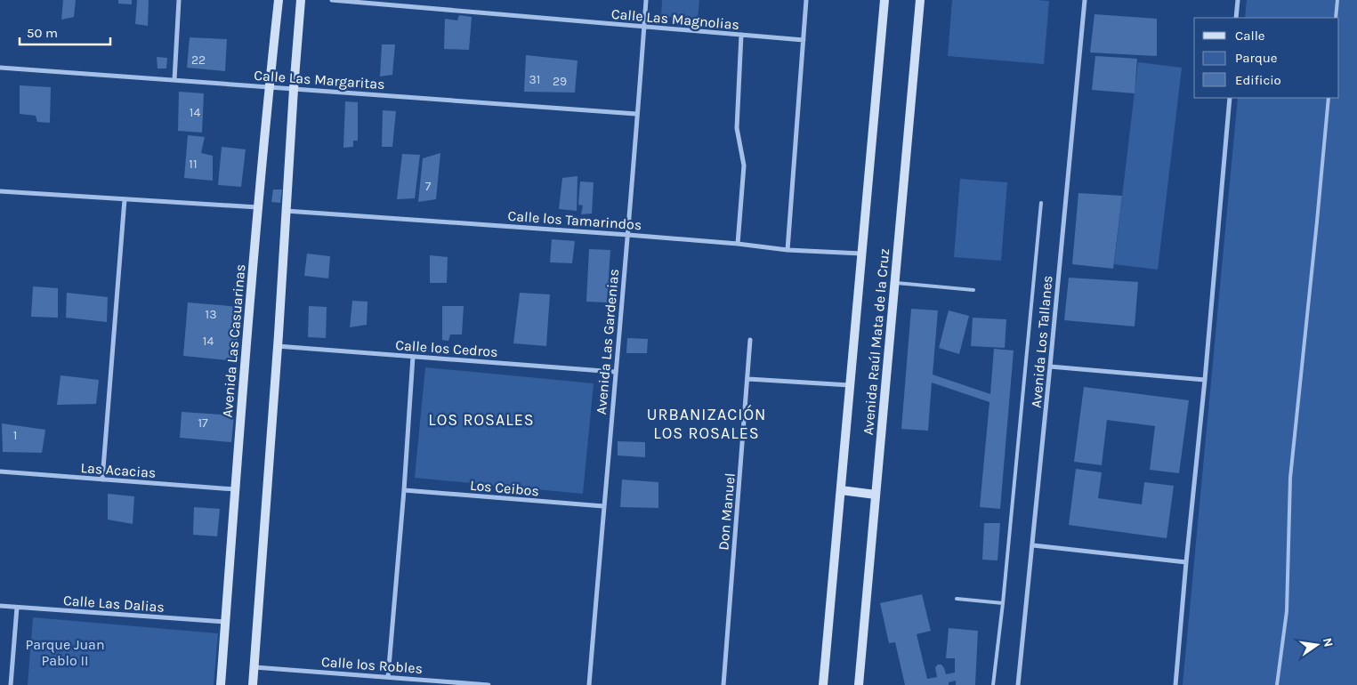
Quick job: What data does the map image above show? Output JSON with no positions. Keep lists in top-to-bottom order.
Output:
{
  "streets": {
    "main road": ["Avenida Las Casuarinas", "Avenida Raúl Mata de la Cruz"],
    "street": [
      "Calle Las Magnolias",
      "Calle Las Margaritas",
      "Calle los Tamarindos",
      "Avenida Las Gardenias",
      "Avenida Los Tallanes",
      "Calle los Cedros",
      "Las Acacias",
      "Los Ceibos",
      "Don Manuel",
      "Calle Las Dalias",
      "Calle los Robles"
    ]
  },
  "crossings": [
    ["Calle Las Magnolias", "Avenida Las Gardenias"],
    ["Calle Las Margaritas", "Avenida Las Casuarinas"],
    ["Calle Las Margaritas", "Avenida Las Gardenias"],
    ["Calle los Tamarindos", "Avenida Las Gardenias"],
    ["Calle los Tamarindos", "Avenida Raúl Mata de la Cruz"],
    ["Avenida Las Casuarinas", "Las Acacias"],
    ["Avenida Las Casuarinas", "Calle Las Dalias"],
    ["Avenida Las Gardenias", "Calle los Cedros"],
    ["Avenida Las Gardenias", "Los Ceibos"]
  ],
  "districts": ["URBANIZACIÓN LOS ROSALES", "LOS ROSALES"],
  "parks": ["Parque Juan Pablo II"],
  "house_numbers": [
    "22",
    "31",
    "29",
    "14",
    "11",
    "7",
    "13",
    "14",
    "17",
    "1"
  ],
  "legend": ["Calle", "Parque", "Edificio"],
  "scale_bar": "50 m",
  "north": "right"
}
